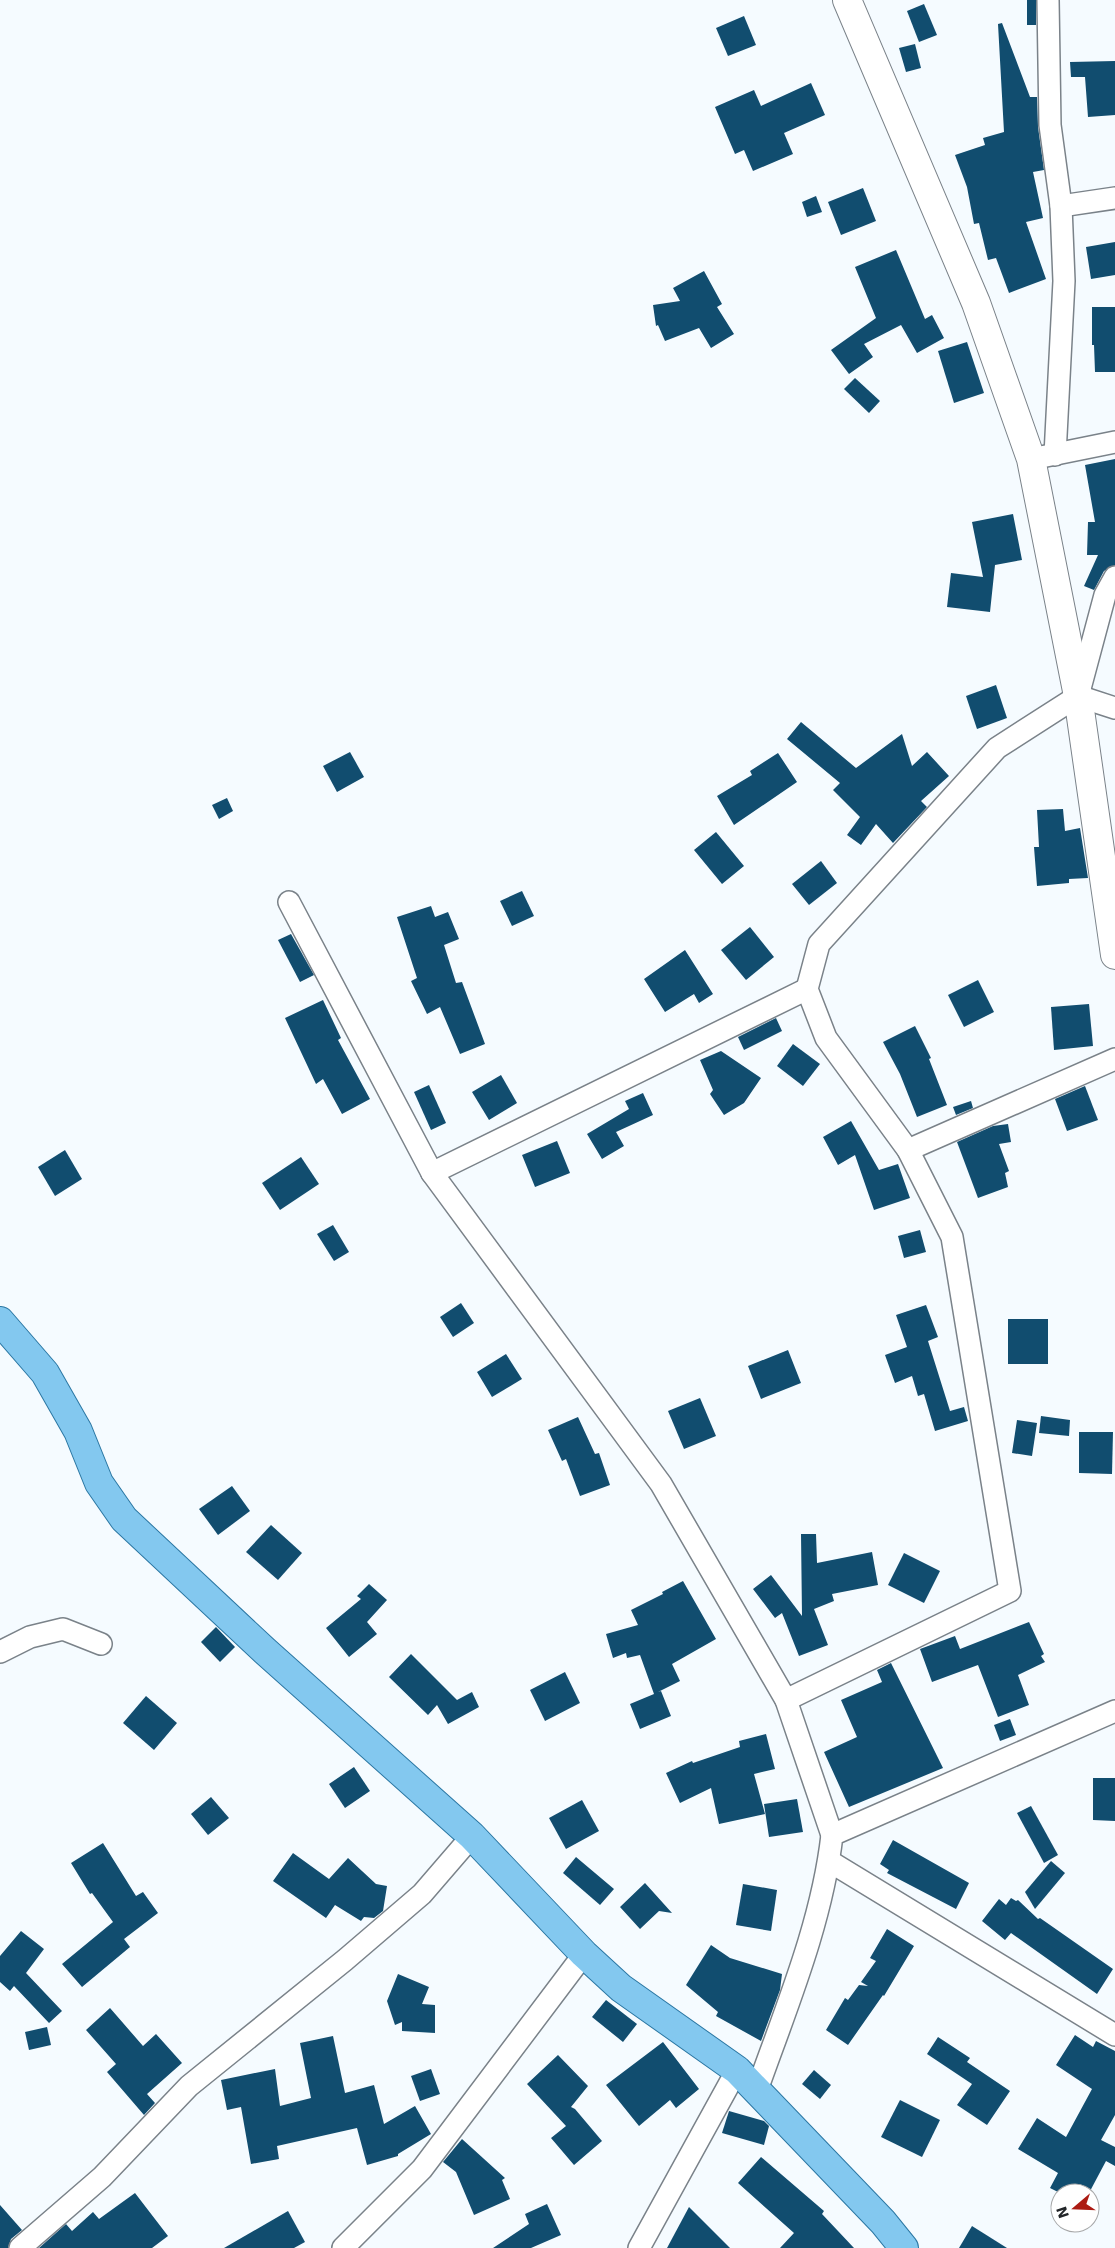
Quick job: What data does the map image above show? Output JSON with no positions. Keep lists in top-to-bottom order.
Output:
{
  "north": "left"
}
